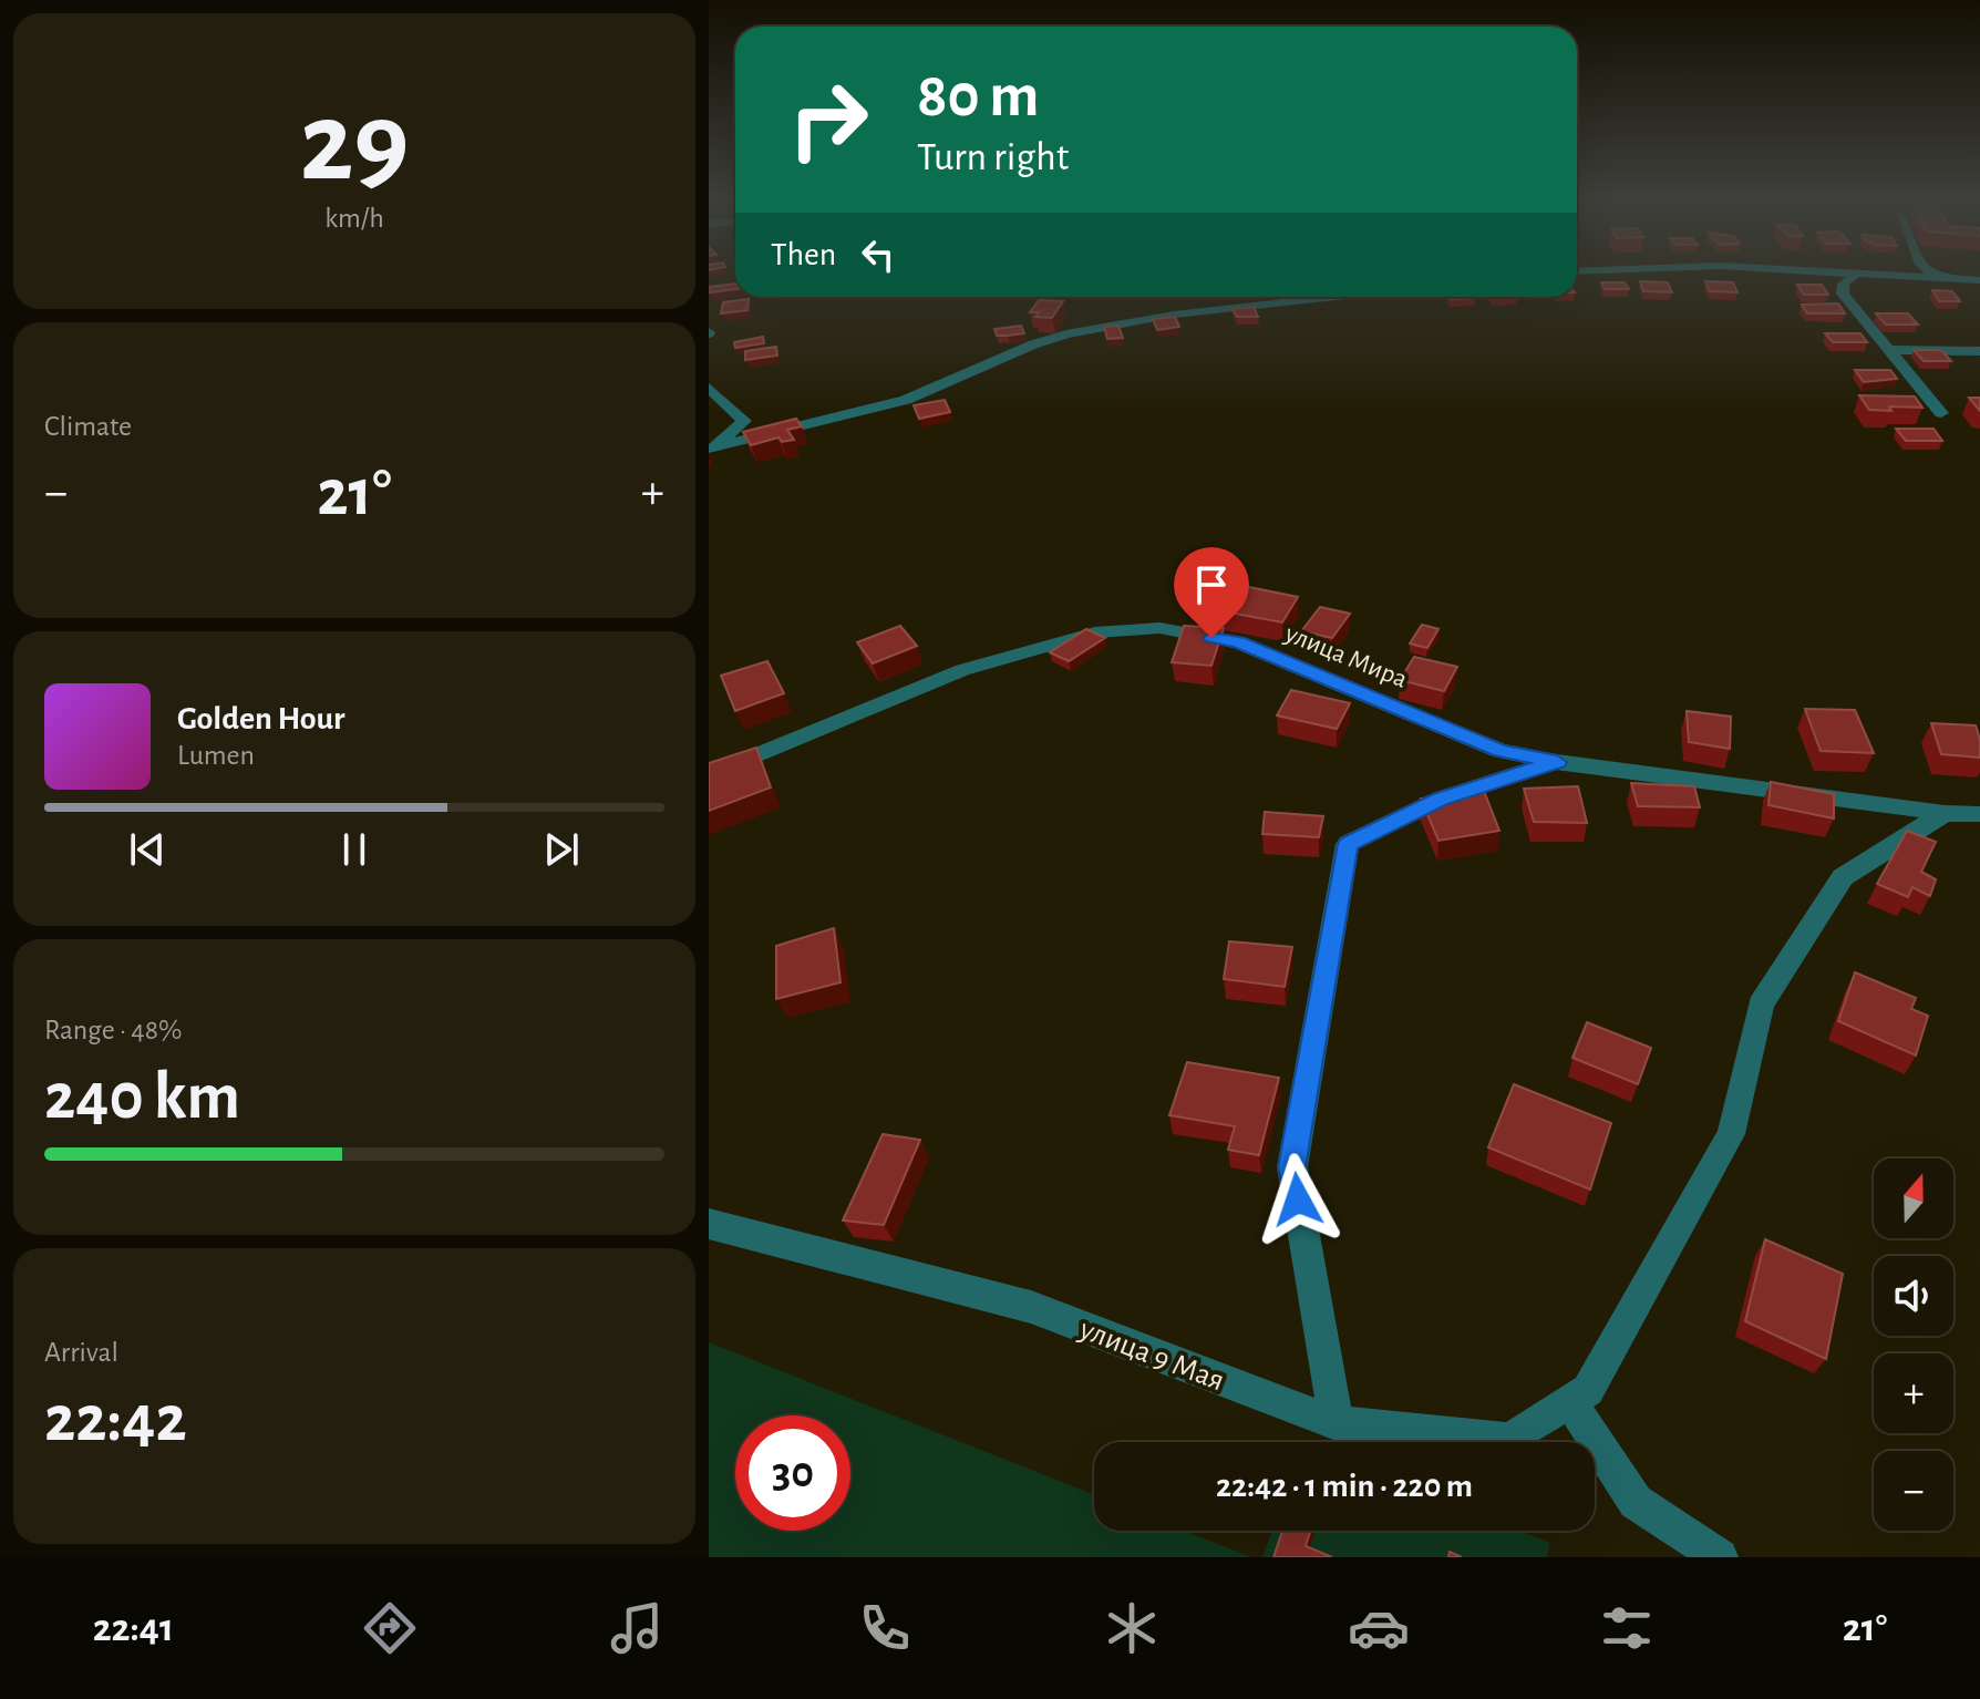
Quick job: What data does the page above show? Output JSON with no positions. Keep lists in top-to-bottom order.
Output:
{
  "streets": {
    "street": ["улица Мира", "улица 9 Мая"]
  },
  "north": "top",
  "page": {
    "tile": [
      ["29", "km/h"],
      "Climate",
      ["Range · 48%", "240 km"],
      ["Arrival", "22:42"]
    ],
    "turn": ["80 m", "Turn right"],
    "then": "Then",
    "heat": ["−", "21°", "+"],
    "song": ["Golden Hour", "Lumen"],
    "map_buttons": ["+", "−"],
    "limit": "30",
    "trip": "22:42 · 1 min · 220 m",
    "tabs": ["22:41", "21°"]
  }
}
